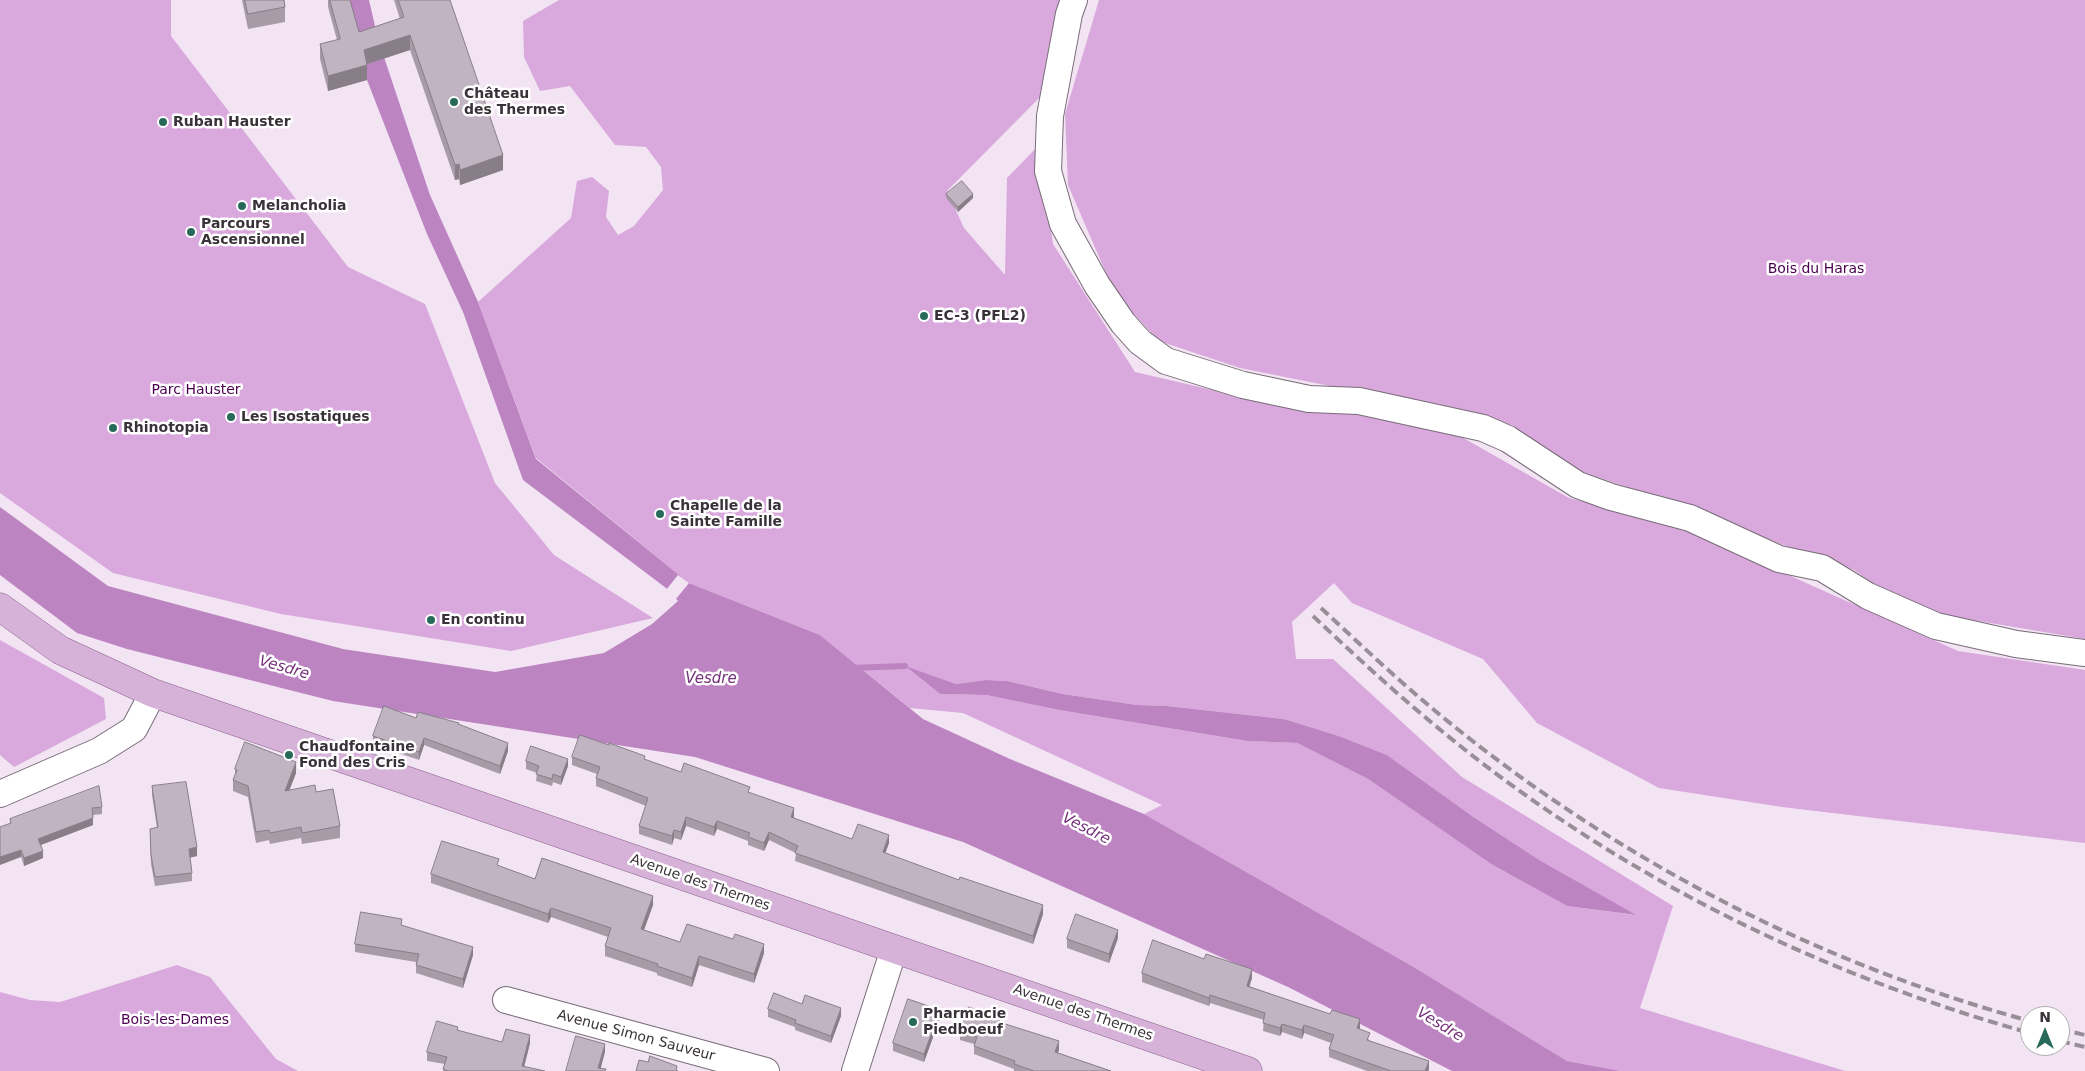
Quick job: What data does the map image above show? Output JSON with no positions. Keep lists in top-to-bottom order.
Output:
{
  "streets": {
    "main road": ["Avenue des Thermes"],
    "street": ["Avenue Simon Sauveur"]
  },
  "water": ["Vesdre"],
  "parks": ["Bois du Haras", "Parc Hauster", "Bois-les-Dames"],
  "places": [
    "Château des Thermes",
    "Ruban Hauster",
    "Melancholia",
    "Parcours Ascensionnel",
    "EC-3 (PFL2)",
    "Les Isostatiques",
    "Rhinotopia",
    "Chapelle de la Sainte Famille",
    "En continu",
    "Chaudfontaine Fond des Cris",
    "Pharmacie Piedboeuf"
  ],
  "north": "top"
}
